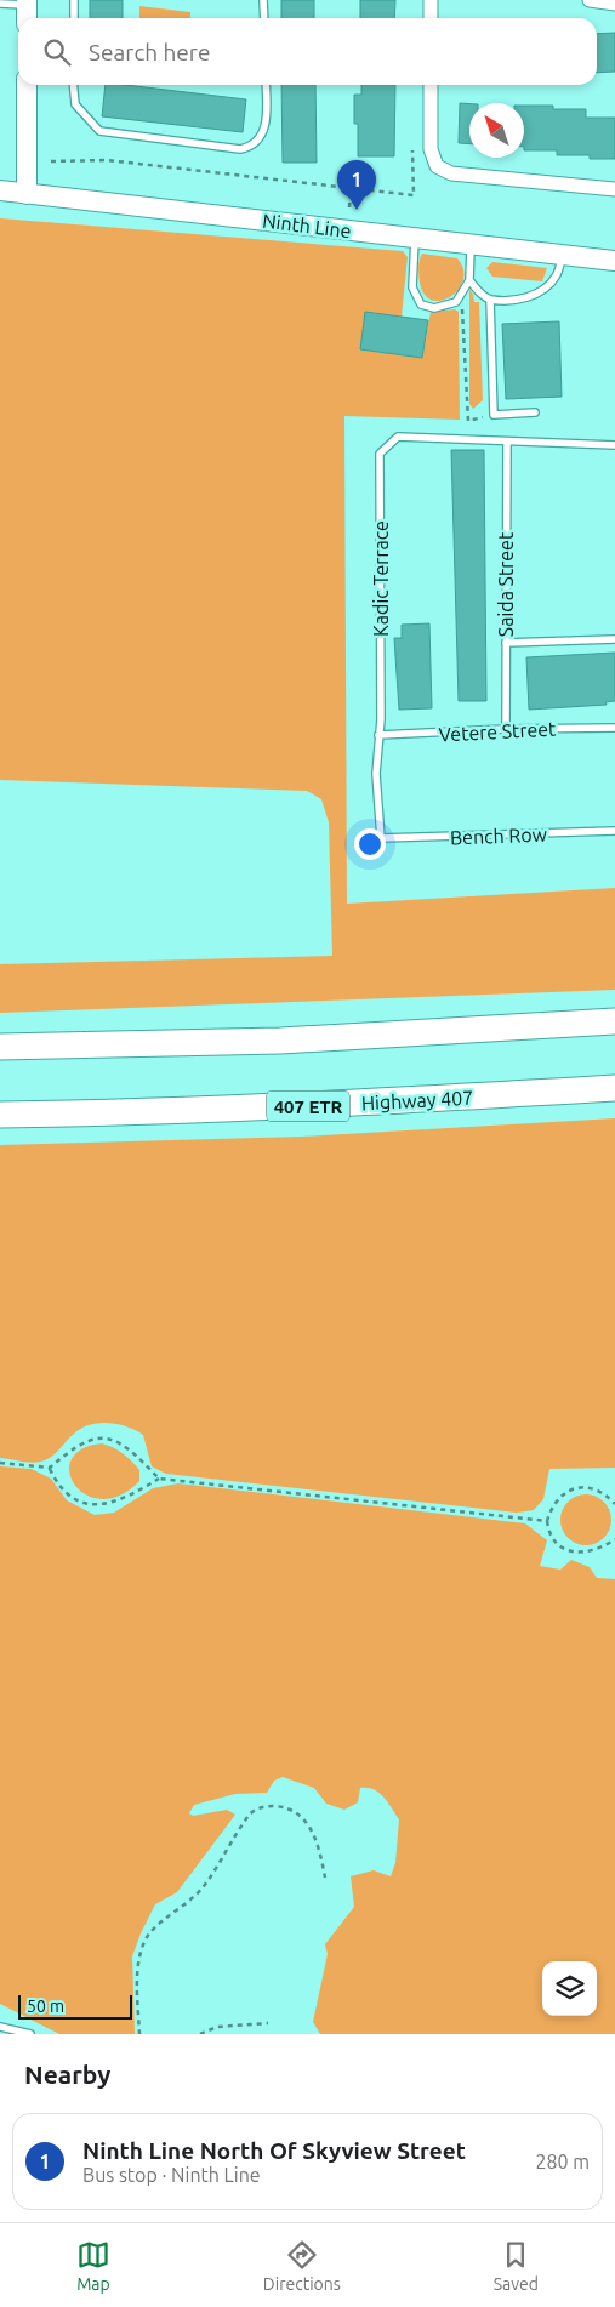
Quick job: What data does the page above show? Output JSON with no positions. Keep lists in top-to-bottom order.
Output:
{
  "streets": {
    "highway": ["Highway 407", "407 ETR"],
    "main road": ["Ninth Line"],
    "lane": [
      "Kadic Terrace",
      "Saida Street",
      "Vetere Street",
      "Bench Row"
    ]
  },
  "crossings": [
    ["Kadic Terrace", "Saida Street"],
    ["Kadic Terrace", "Vetere Street"],
    ["Kadic Terrace", "Bench Row"],
    ["Saida Street", "Vetere Street"]
  ],
  "scale_bar": "50 m",
  "north": "top left",
  "page": {
    "search": "Search here",
    "pins": "1",
    "scale": "50 m",
    "heading": "Nearby",
    "list": [
      {
        "mark": "1",
        "name": "Ninth Line North Of Skyview Street",
        "note": "Bus stop · Ninth Line",
        "value": "280 m"
      }
    ],
    "nav": ["Map", "Directions", "Saved"]
  }
}
